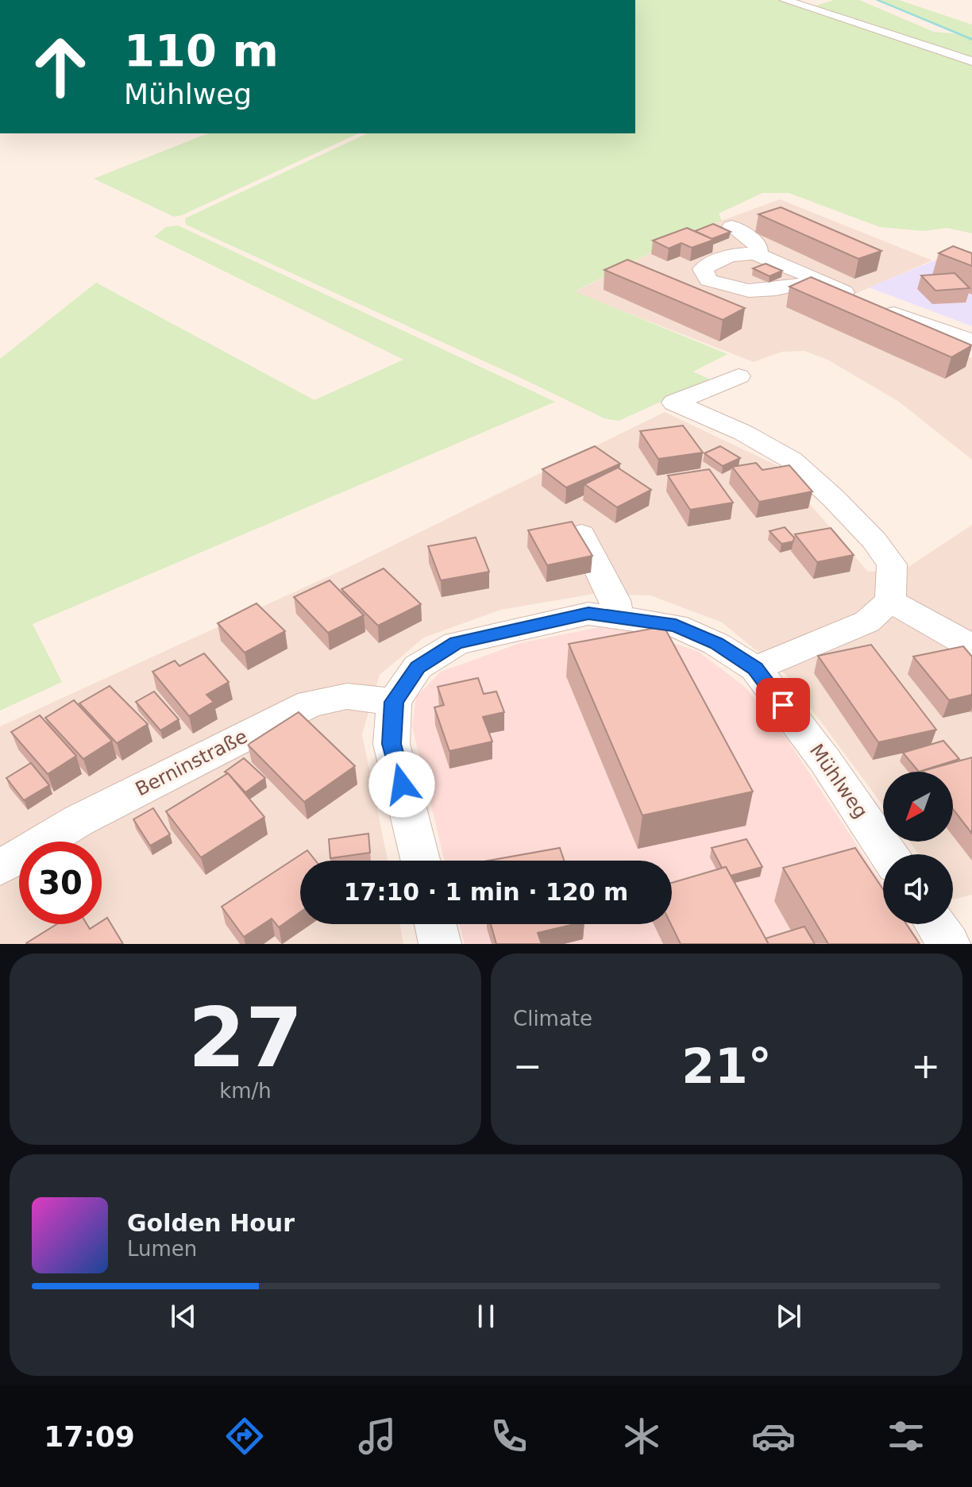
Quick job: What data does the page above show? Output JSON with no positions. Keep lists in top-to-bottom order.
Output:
{
  "streets": {
    "street": ["Berninstraße", "Mühlweg"]
  },
  "north": "bottom left",
  "page": {
    "turn": ["110 m", "Mühlweg"],
    "limit": "30",
    "trip": "17:10 · 1 min · 120 m",
    "tile": [
      ["27", "km/h"],
      "Climate"
    ],
    "heat": ["−", "21°", "+"],
    "song": ["Golden Hour", "Lumen"],
    "tabs": "17:09"
  }
}
